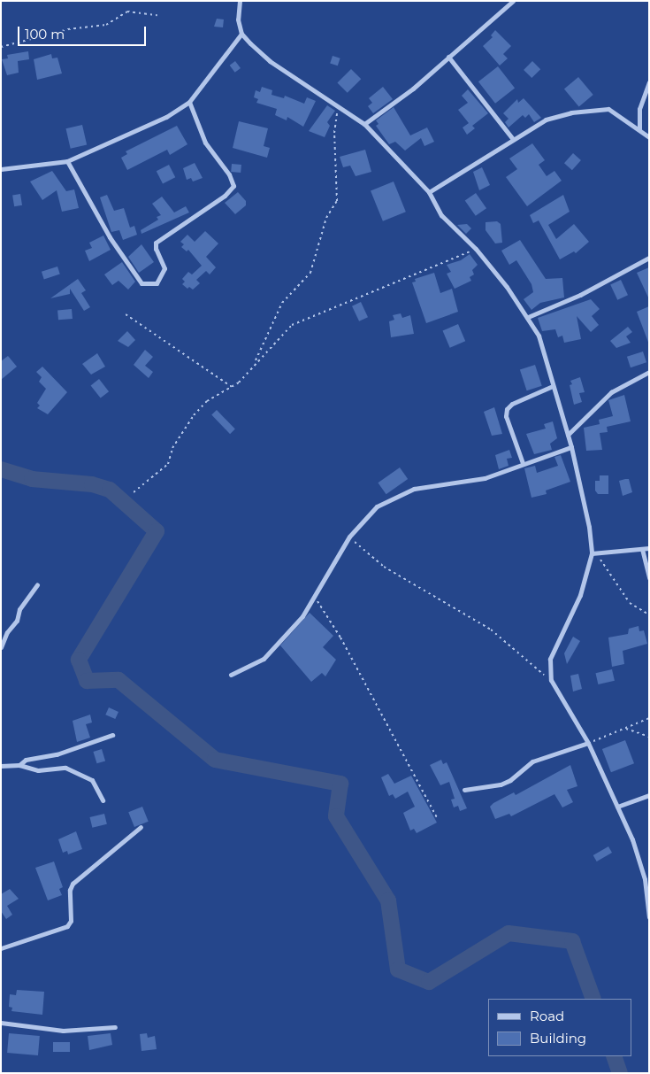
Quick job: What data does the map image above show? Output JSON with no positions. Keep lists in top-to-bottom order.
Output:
{
  "legend": ["Road", "Building"],
  "scale_bar": "100 m"
}
